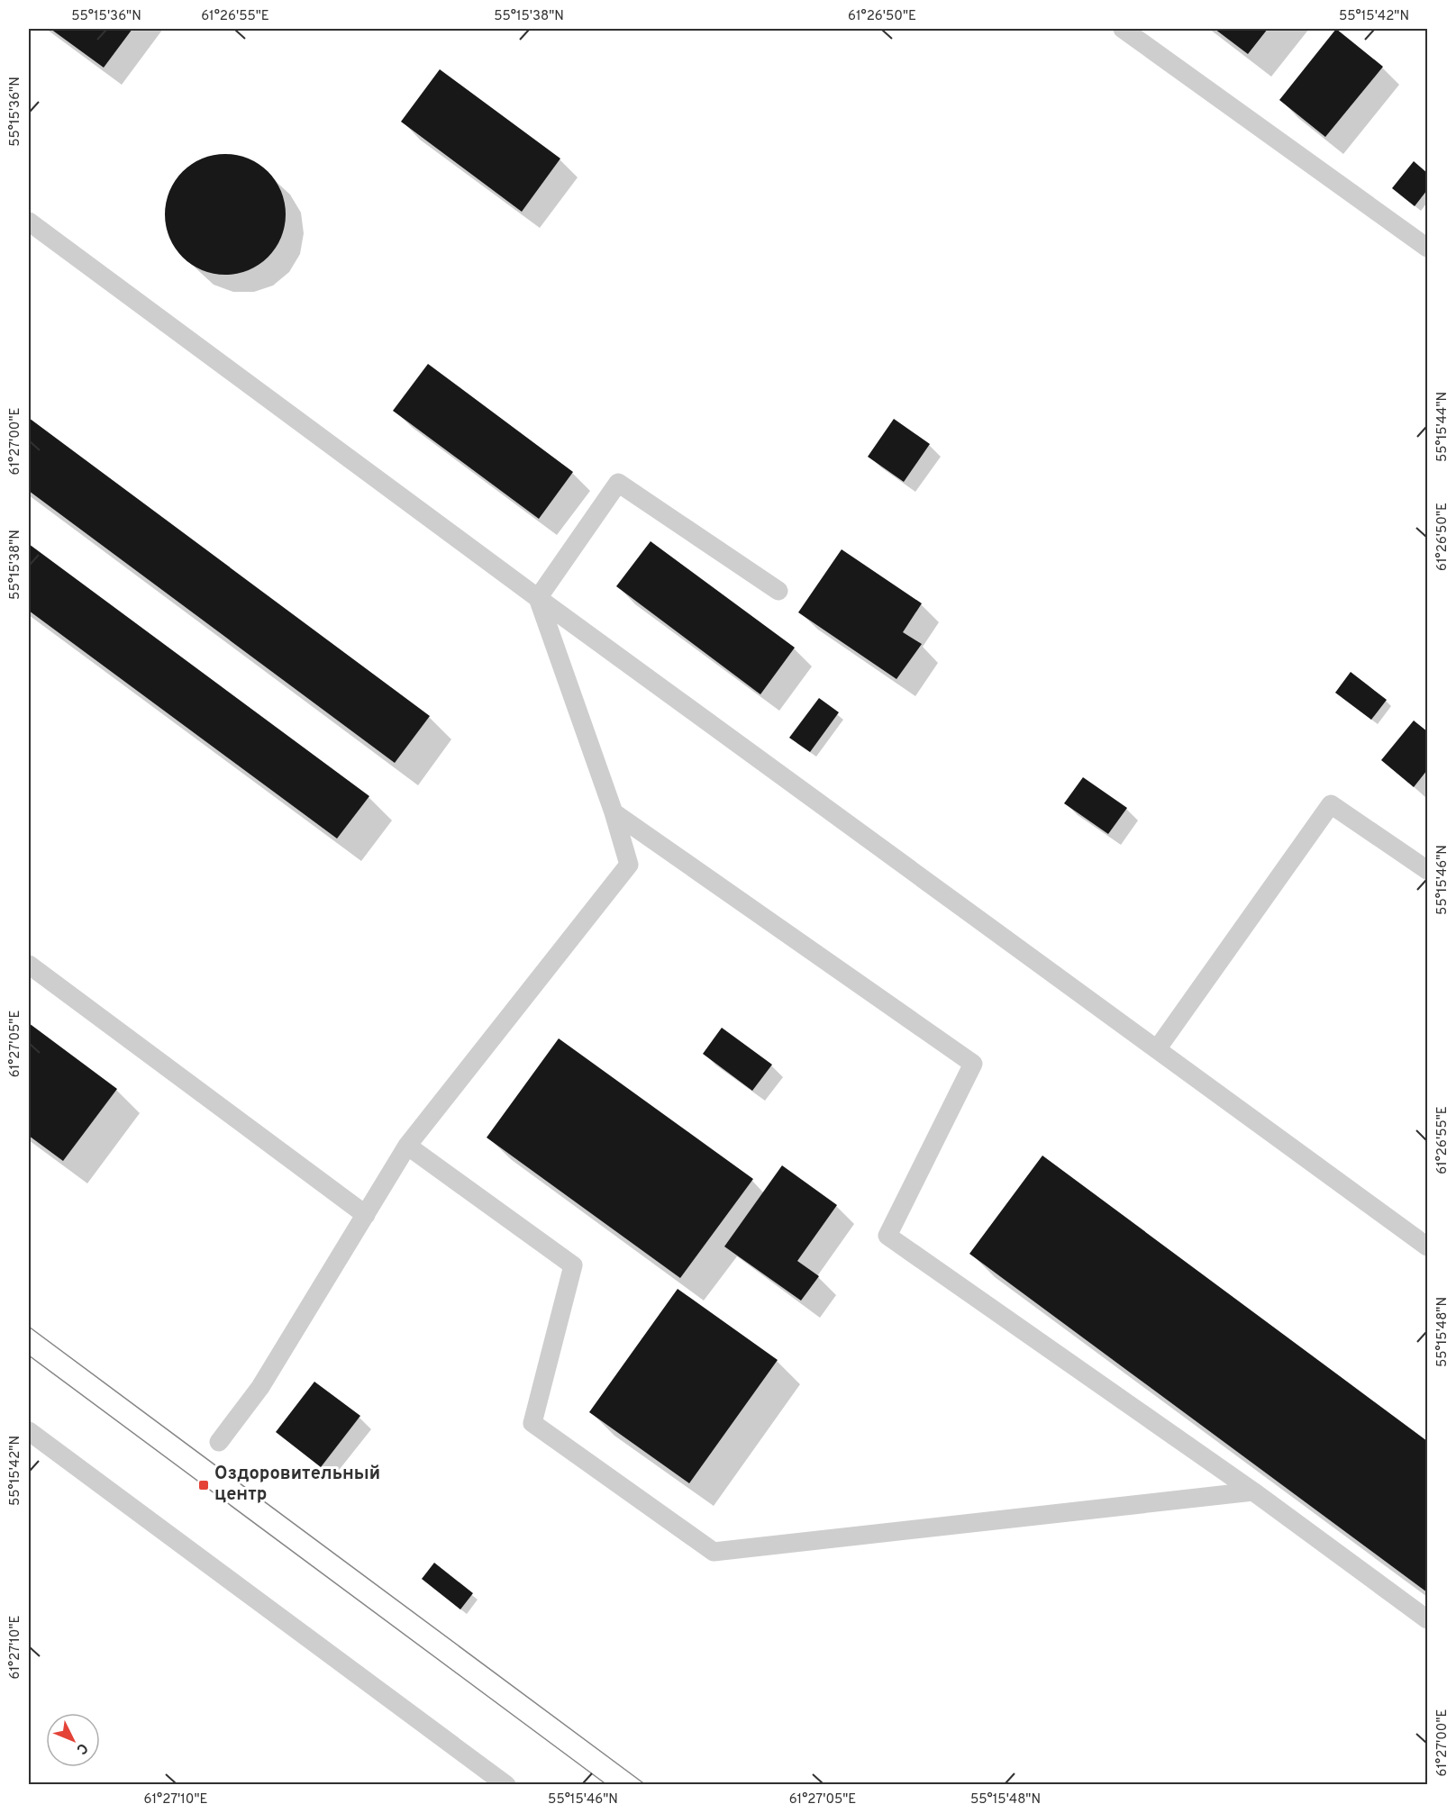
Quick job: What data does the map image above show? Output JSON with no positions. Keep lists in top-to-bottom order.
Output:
{
  "places": {
    "transit": ["Оздоровительный центр"]
  },
  "north": "bottom right",
  "coordinates": [
    "55°15'36\"N",
    "61°26'55\"E",
    "55°15'38\"N",
    "61°26'50\"E",
    "55°15'42\"N",
    "55°15'44\"N",
    "61°27'00\"E",
    "55°15'46\"N",
    "61°27'05\"E",
    "55°15'48\"N",
    "61°27'10\"E"
  ]
}
